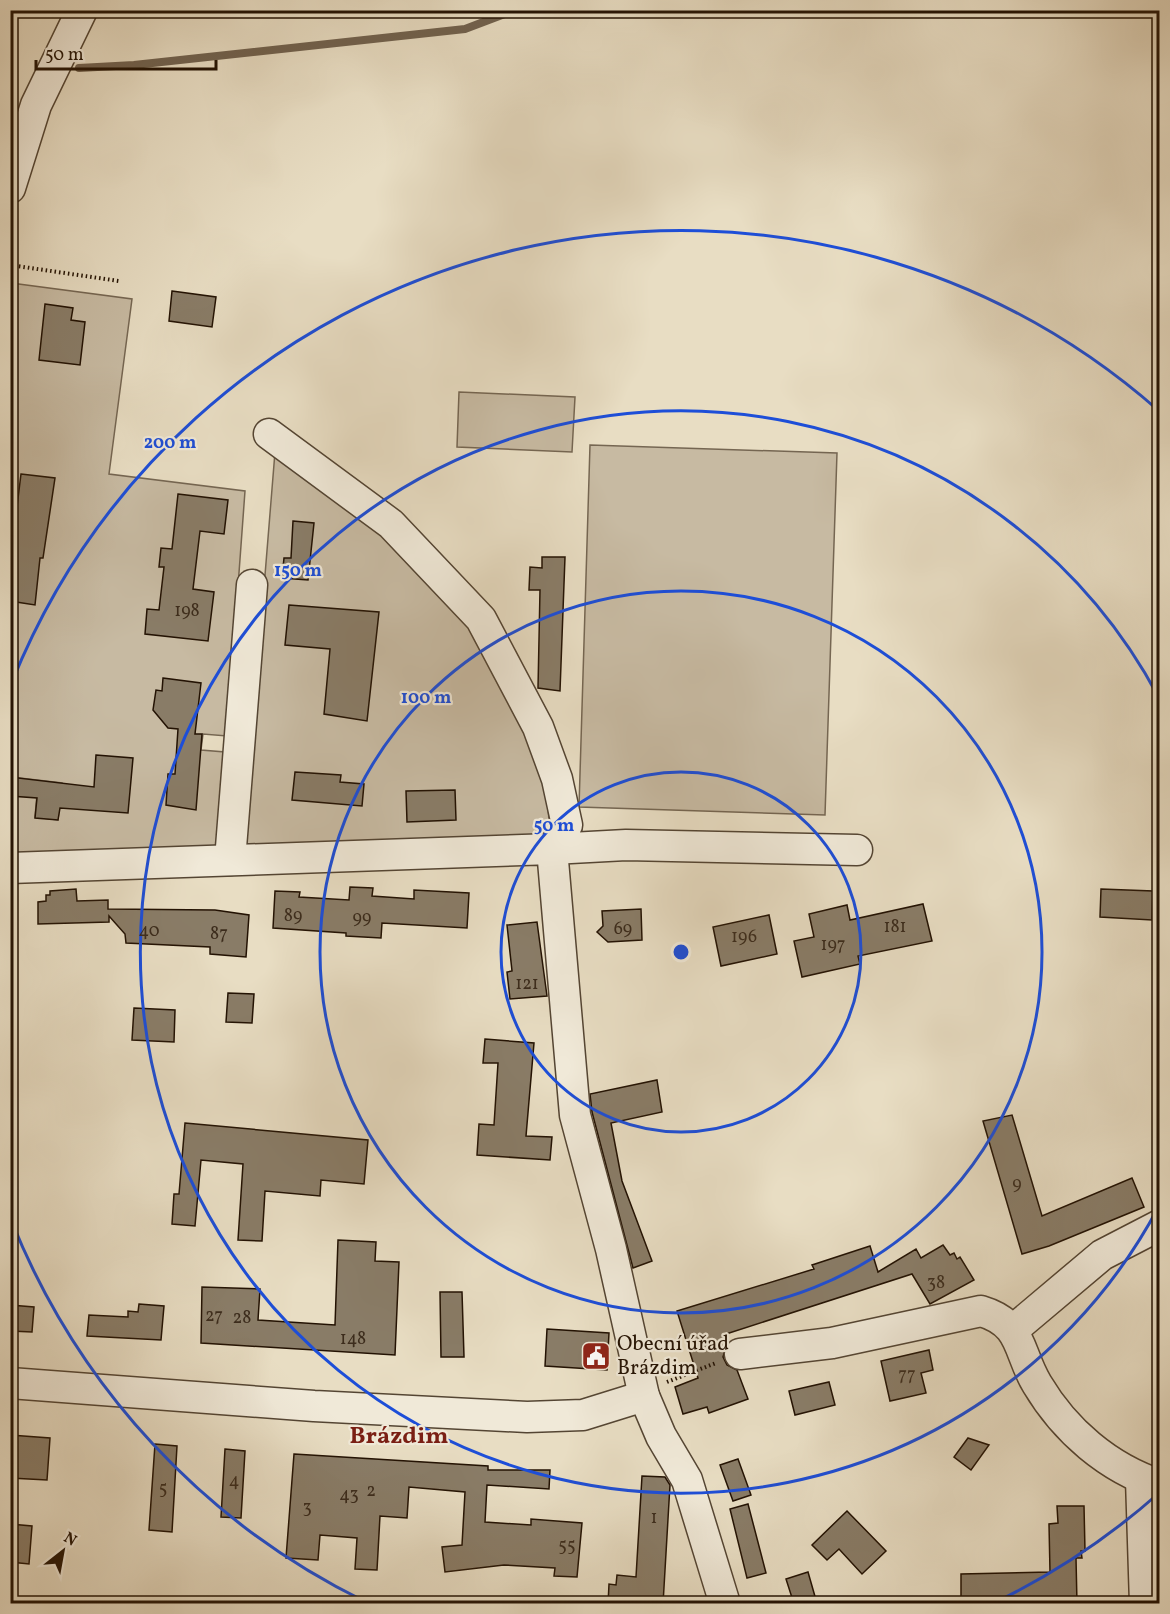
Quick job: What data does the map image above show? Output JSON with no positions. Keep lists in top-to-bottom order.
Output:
{
  "districts": ["Brázdim"],
  "places": {
    "public building": ["Obecní úřad Brázdim"]
  },
  "house_numbers": [
    "198",
    "89",
    "99",
    "181",
    "69",
    "40",
    "87",
    "196",
    "197",
    "121",
    "9",
    "38",
    "27",
    "28",
    "148",
    "77",
    "4",
    "5",
    "2",
    "43",
    "3",
    "1",
    "55"
  ],
  "scale_bar": "50 m",
  "north": "top right",
  "rings": [
    "200 m",
    "150 m",
    "100 m",
    "50 m"
  ]
}
